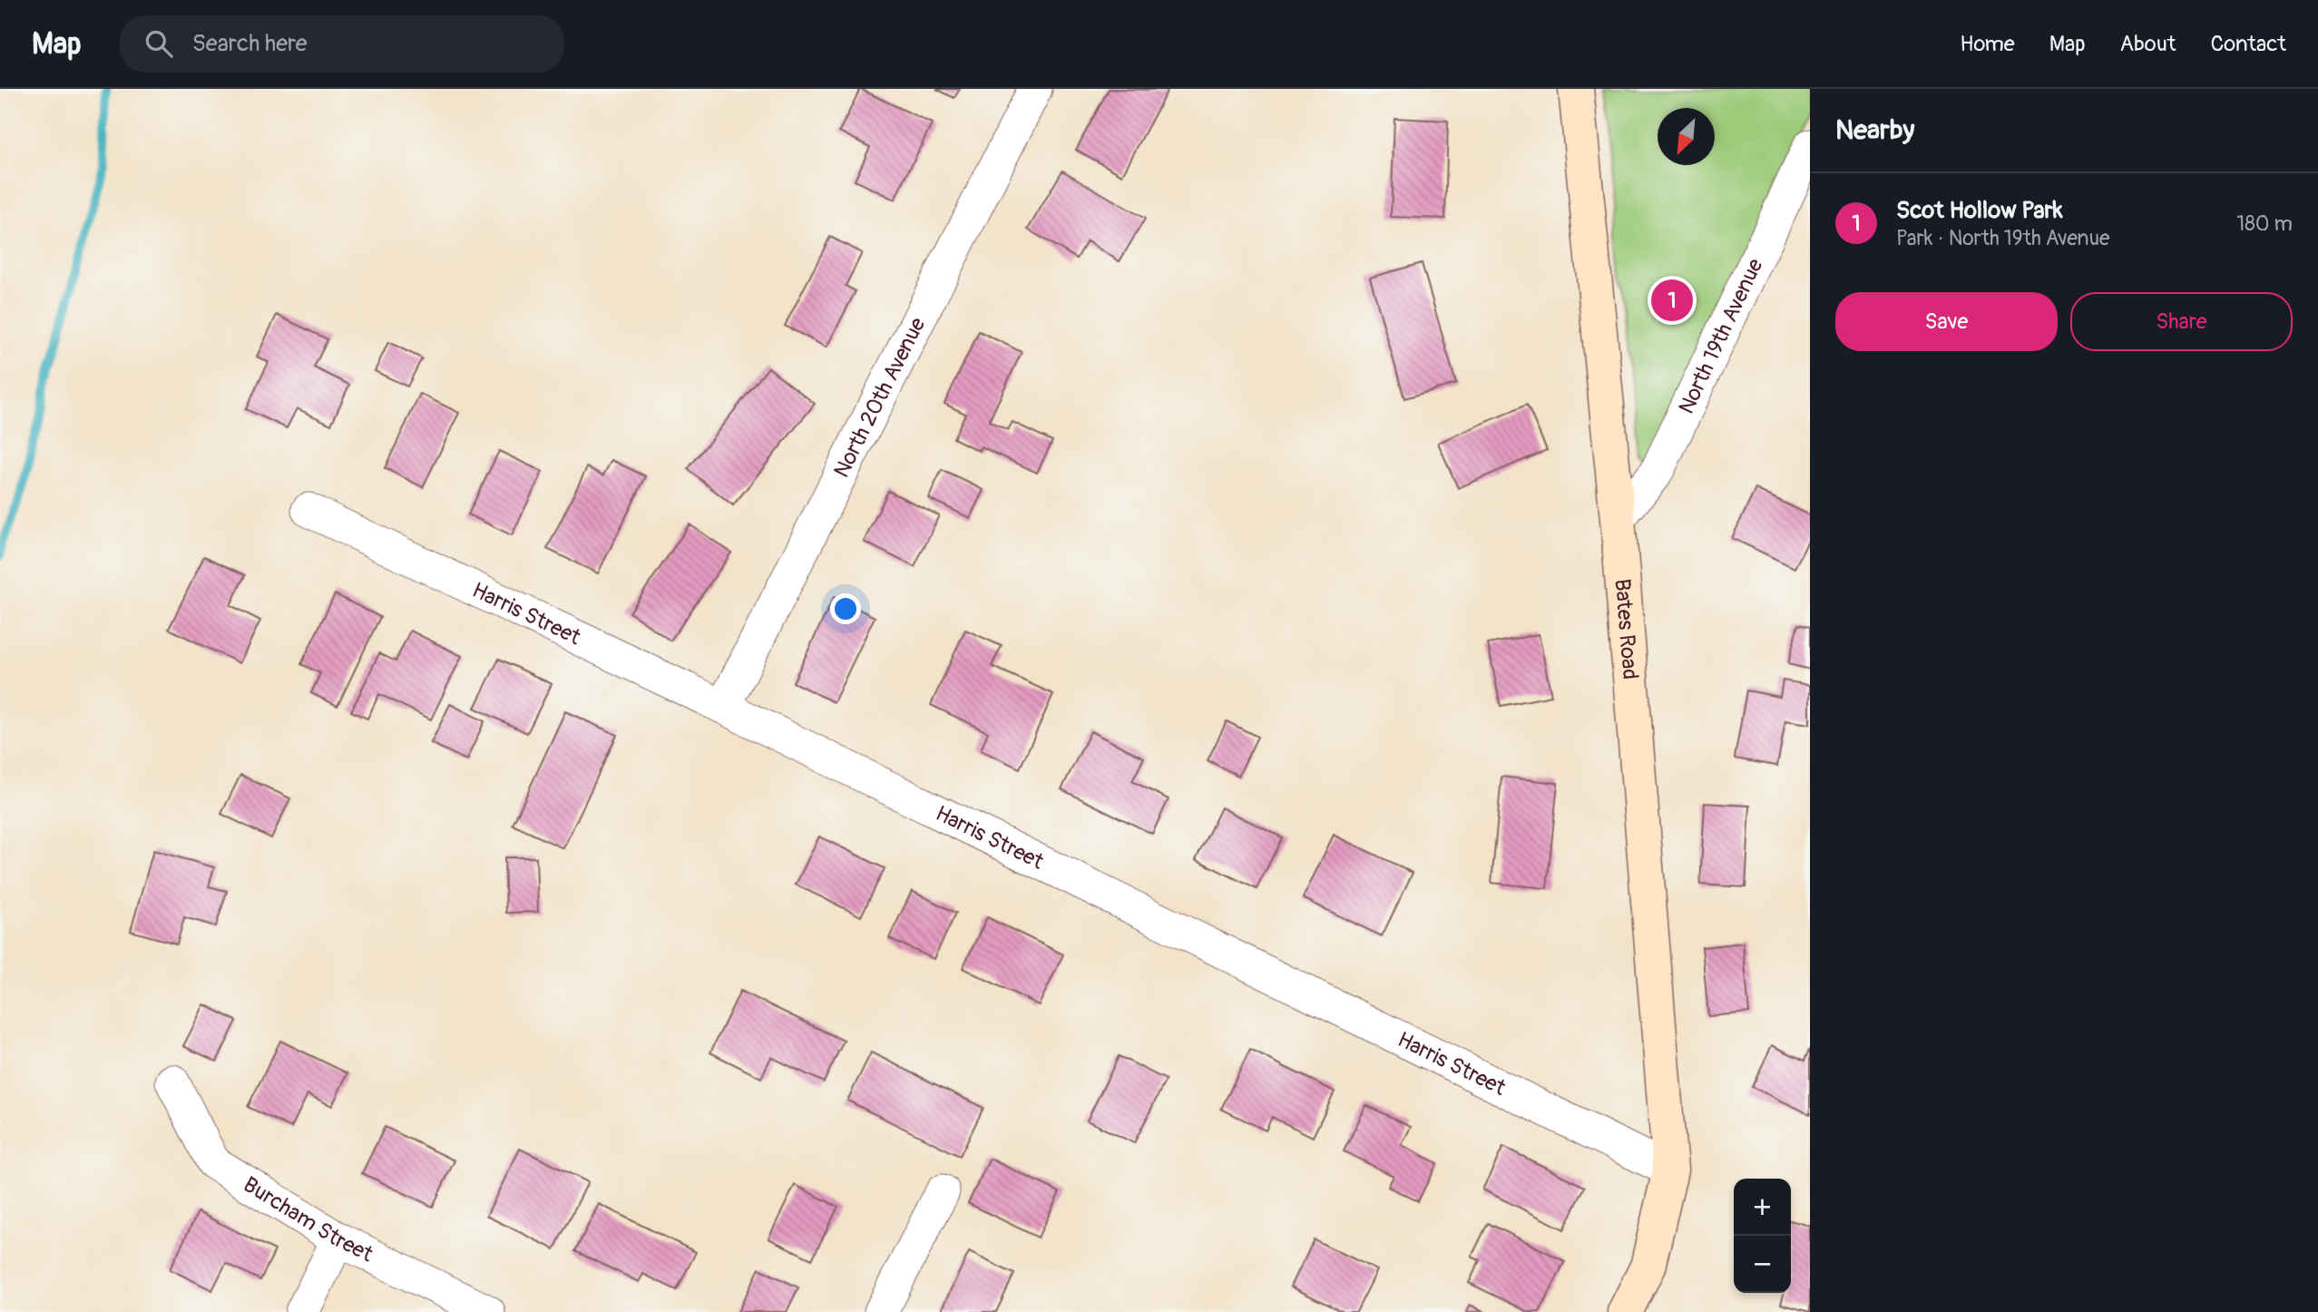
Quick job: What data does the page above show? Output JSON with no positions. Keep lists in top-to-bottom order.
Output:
{
  "streets": {
    "street": [
      "North 19th Avenue",
      "North 20th Avenue",
      "Harris Street",
      "Bates Road",
      "Burcham Street"
    ]
  },
  "crossings": [
    ["North 19th Avenue", "Bates Road"],
    ["North 20th Avenue", "Harris Street"],
    ["Harris Street", "Bates Road"]
  ],
  "north": "bottom left",
  "page": {
    "header": "Map",
    "search": "Search here",
    "nav": [
      "Home",
      "Map",
      "About",
      "Contact"
    ],
    "heading": "Nearby",
    "list": [
      {
        "mark": "1",
        "name": "Scot Hollow Park",
        "note": "Park · North 19th Avenue",
        "value": "180 m"
      }
    ],
    "buttons": ["Save", "Share"],
    "pins": "1",
    "map_buttons": ["+", "−"]
  }
}
